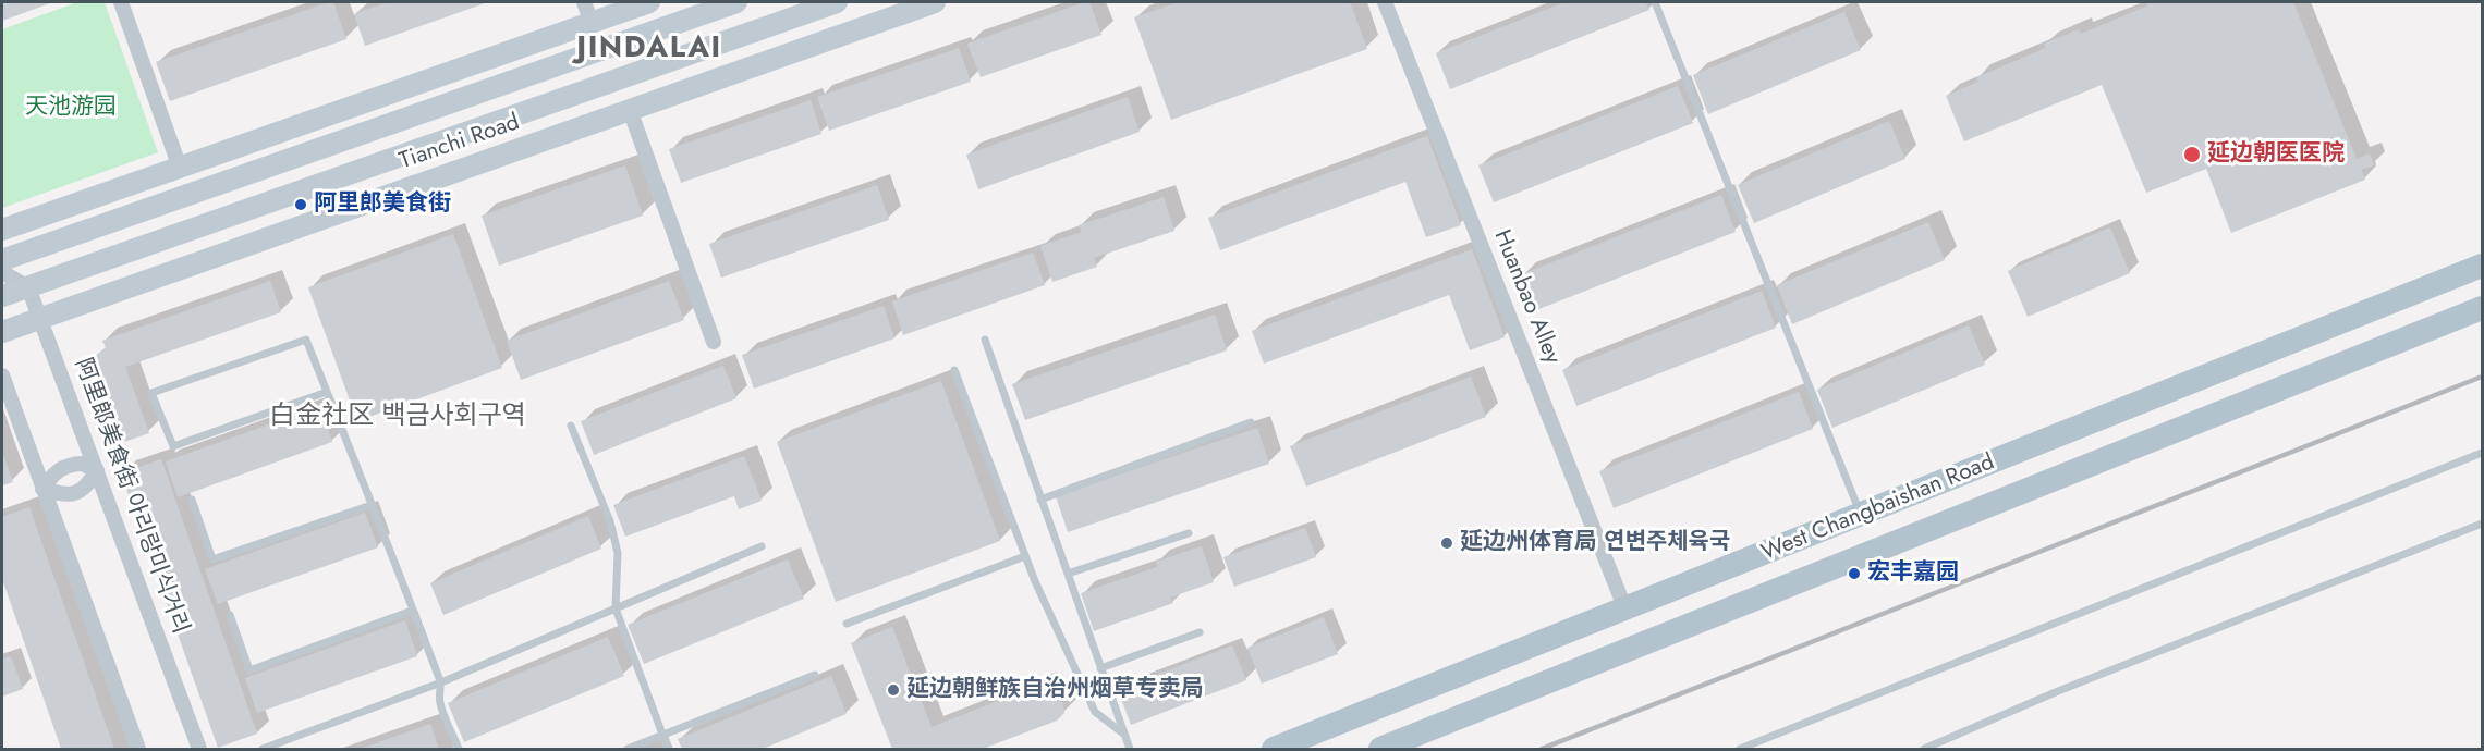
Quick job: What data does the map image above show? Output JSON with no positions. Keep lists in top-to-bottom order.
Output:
{
  "streets": {
    "main road": ["West Changbaishan Road"],
    "street": ["Tianchi Road", "Huanbao Alley", "阿里郎美食街 아리랑미식거리"]
  },
  "crossings": [
    ["Tianchi Road", "阿里郎美食街 아리랑미식거리"],
    ["Huanbao Alley", "West Changbaishan Road"]
  ],
  "districts": ["JINDALAI", "白金社区 백금사회구역"],
  "parks": ["天池游园"],
  "places": [
    "延边朝医医院",
    "阿里郎美食街",
    "延边州体育局 연변주체육국",
    "宏丰嘉园",
    "延边朝鲜族自治州烟草专卖局"
  ]
}
